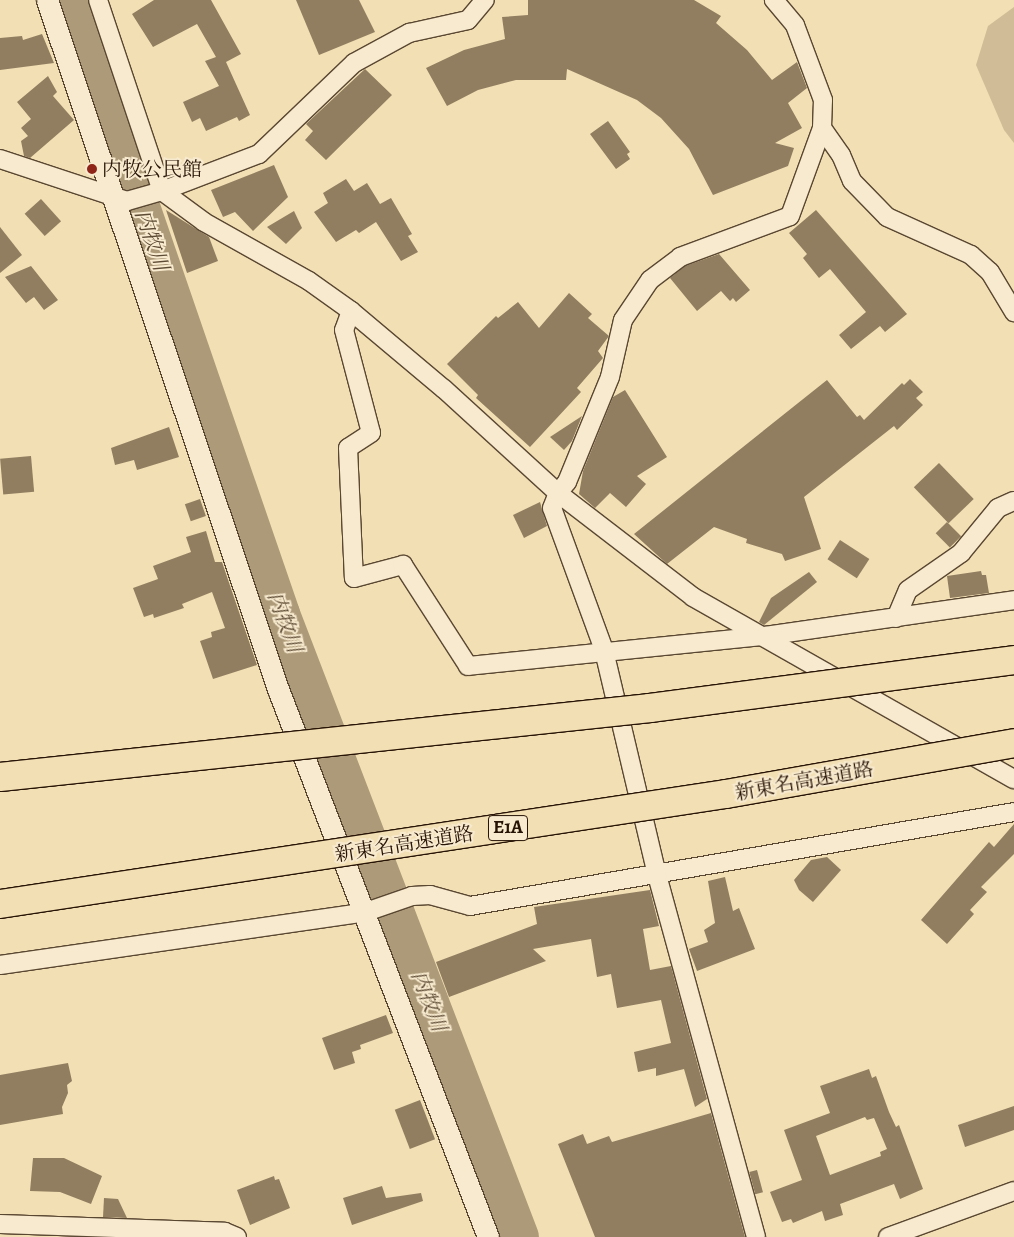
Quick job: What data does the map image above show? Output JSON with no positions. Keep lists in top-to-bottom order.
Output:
{
  "streets": {
    "highway": ["新東名高速道路", "E1A"]
  },
  "water": ["内牧川"],
  "places": ["内牧公民館"]
}
